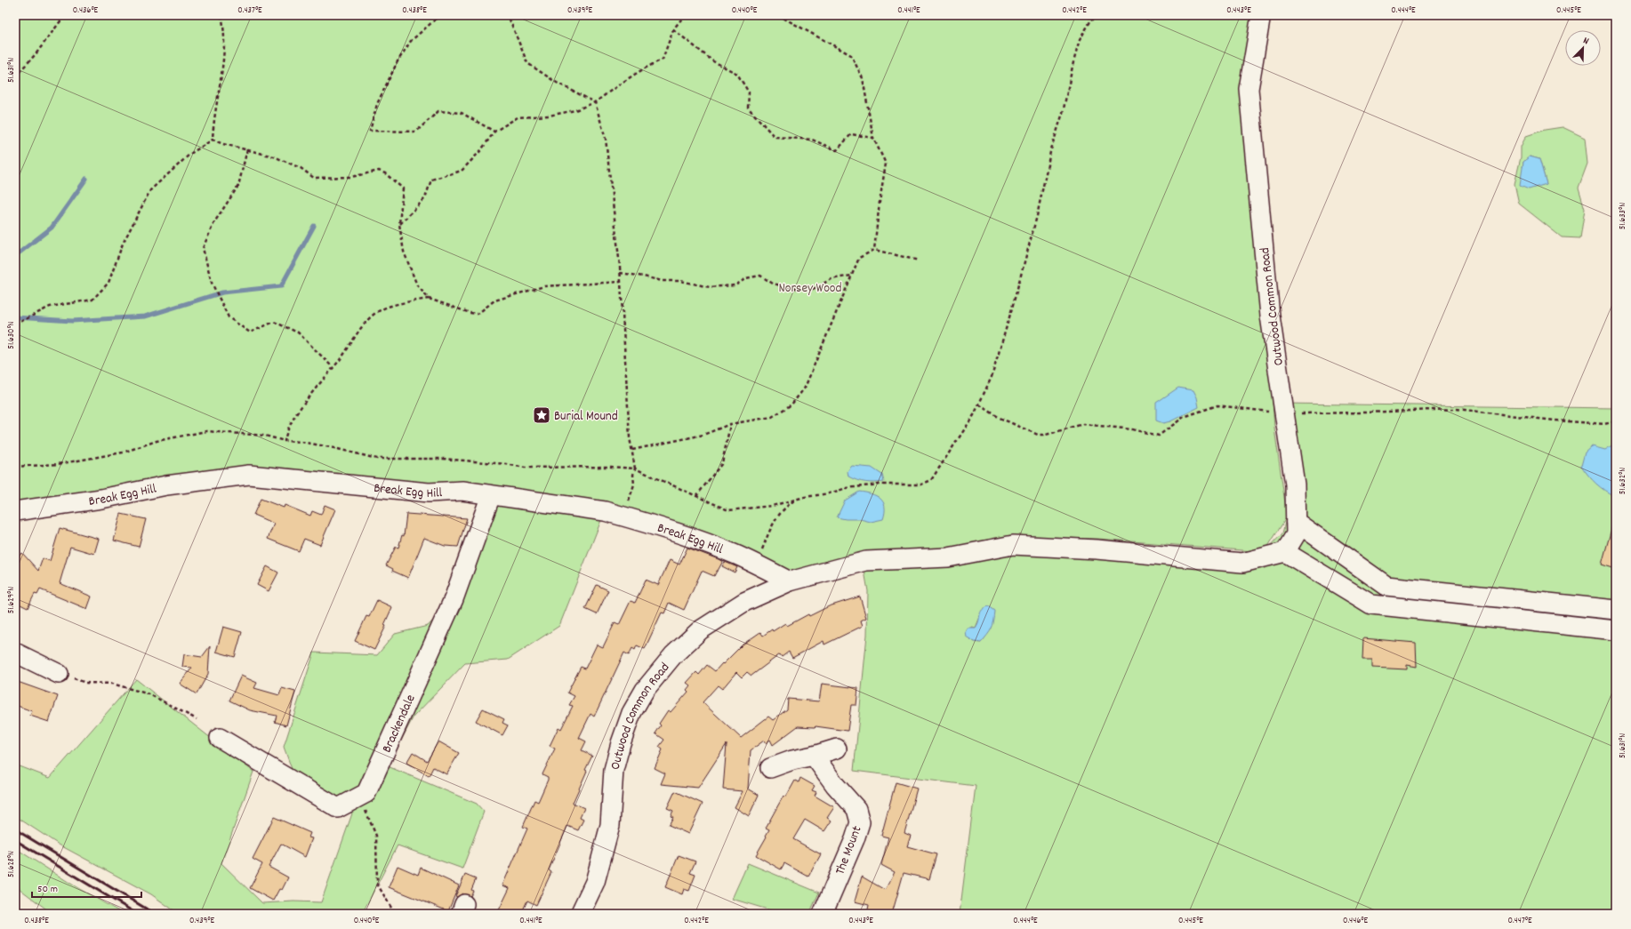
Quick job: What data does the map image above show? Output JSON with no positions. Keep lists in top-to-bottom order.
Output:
{
  "streets": {
    "street": [
      "Outwood Common Road",
      "Break Egg Hill",
      "Brackendale",
      "The Mount"
    ]
  },
  "crossings": [
    ["Outwood Common Road", "Break Egg Hill"],
    ["Break Egg Hill", "Brackendale"]
  ],
  "parks": ["Norsey Wood"],
  "places": {
    "place": ["Burial Mound"]
  },
  "scale_bar": "50 m",
  "north": "top right",
  "coordinates": [
    "0.436°E",
    "0.437°E",
    "0.438°E",
    "0.439°E",
    "0.440°E",
    "0.441°E",
    "0.442°E",
    "0.443°E",
    "0.444°E",
    "0.445°E",
    "51.631°N",
    "51.633°N",
    "51.630°N",
    "51.632°N",
    "51.629°N",
    "51.628°N",
    "0.446°E",
    "0.447°E"
  ]
}
